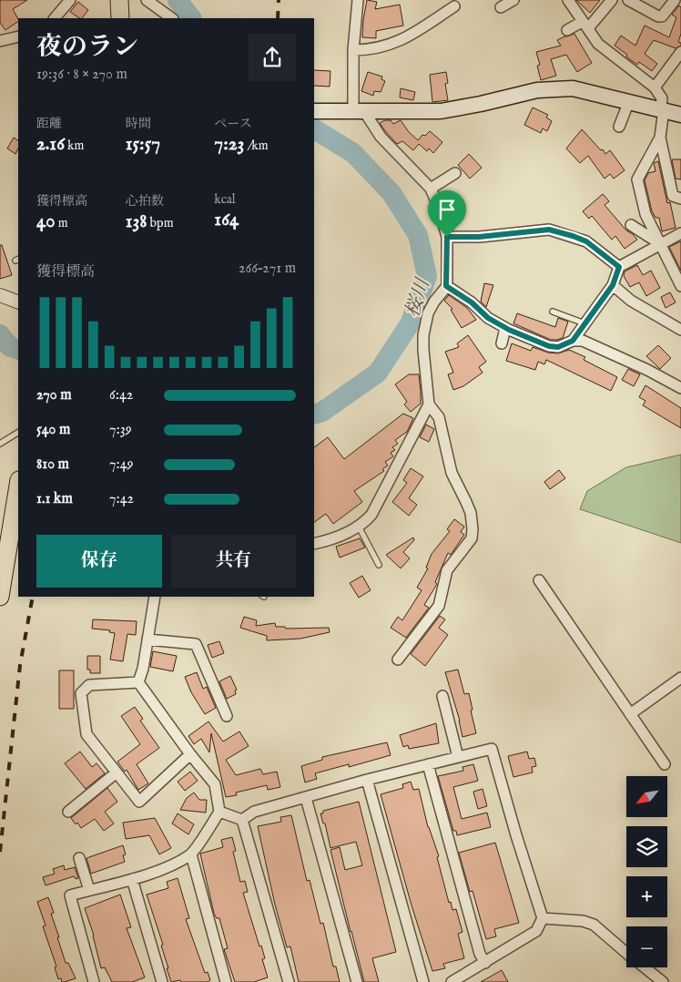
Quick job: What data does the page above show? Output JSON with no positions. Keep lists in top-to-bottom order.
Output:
{
  "water": ["桜川"],
  "north": "bottom left",
  "page": {
    "heading": ["夜のラン", "19:36 · 8 × 270 m"],
    "stats": [
      ["距離", "2.16 km"],
      ["時間", "15:57"],
      ["ペース", "7:23 /km"],
      ["獲得標高", "40 m"],
      ["心拍数", "138 bpm"],
      ["kcal", "164"]
    ],
    "chart": ["獲得標高", "266–271 m"],
    "list": [
      {
        "name": "270 m",
        "note": "6:42"
      },
      {
        "name": "540 m",
        "note": "7:39"
      },
      {
        "name": "810 m",
        "note": "7:49"
      },
      {
        "name": "1.1 km",
        "note": "7:42"
      }
    ],
    "buttons": ["保存", "共有"],
    "map_buttons": ["+", "−"]
  }
}
